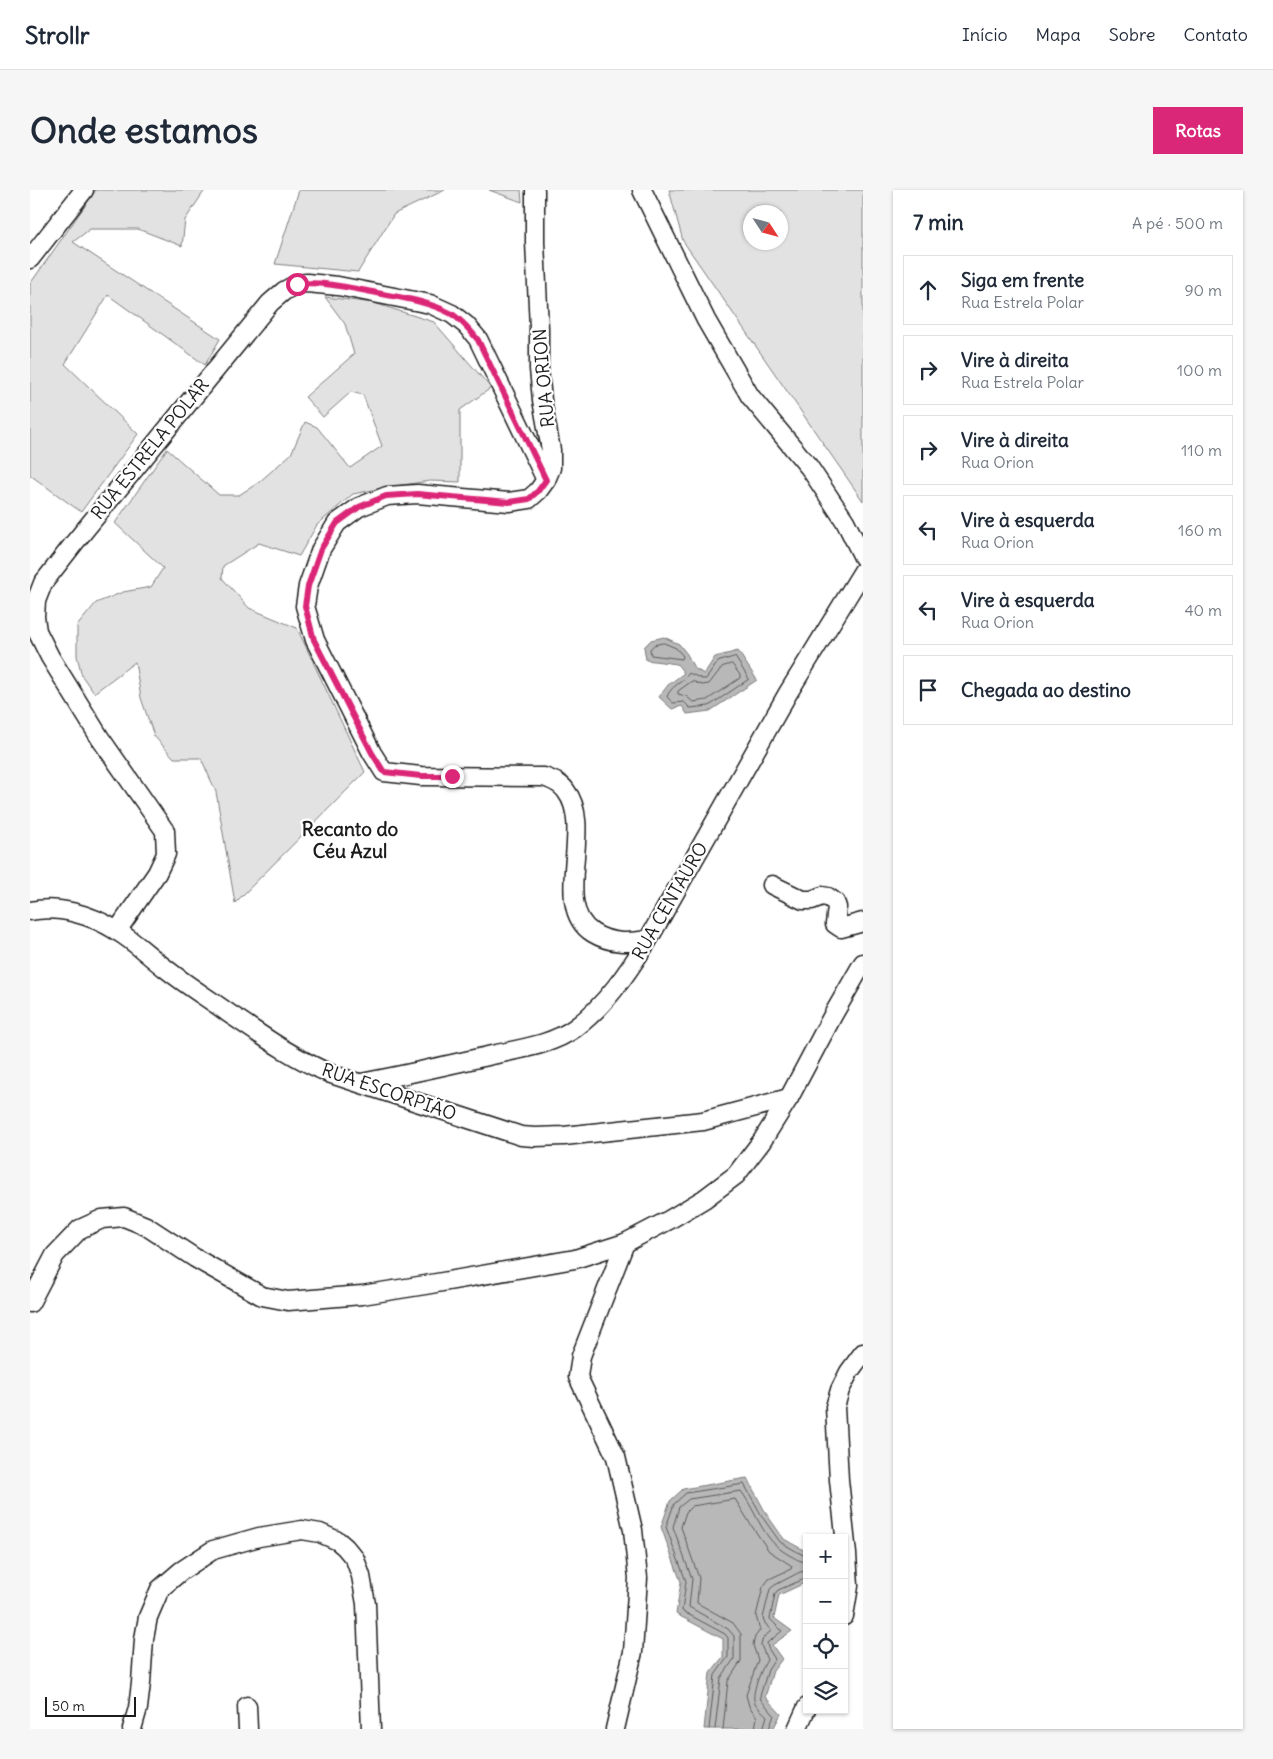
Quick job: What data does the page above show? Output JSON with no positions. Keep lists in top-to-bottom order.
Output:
{
  "streets": {
    "street": [
      "RUA ORION",
      "RUA ESTRELA POLAR",
      "RUA CENTAURO",
      "RUA ESCORPIÃO"
    ]
  },
  "crossings": [
    ["RUA ORION", "RUA ESTRELA POLAR"],
    ["RUA ORION", "RUA CENTAURO"],
    ["RUA ESTRELA POLAR", "RUA ESCORPIÃO"],
    ["RUA CENTAURO", "RUA ESCORPIÃO"]
  ],
  "districts": ["Recanto do Céu Azul"],
  "scale_bar": "50 m",
  "north": "bottom right",
  "page": {
    "header": "Strollr",
    "nav": [
      "Início",
      "Mapa",
      "Sobre",
      "Contato"
    ],
    "buttons": "Rotas",
    "title": "Onde estamos",
    "heading": ["7 min", "A pé · 500 m"],
    "list": [
      ["Siga em frente", "Rua Estrela Polar", "90 m"],
      ["Vire à direita", "Rua Estrela Polar", "100 m"],
      ["Vire à direita", "Rua Orion", "110 m"],
      ["Vire à esquerda", "Rua Orion", "160 m"],
      ["Vire à esquerda", "Rua Orion", "40 m"],
      "Chegada ao destino"
    ],
    "map_buttons": ["+", "−"],
    "scale": "50 m"
  }
}
